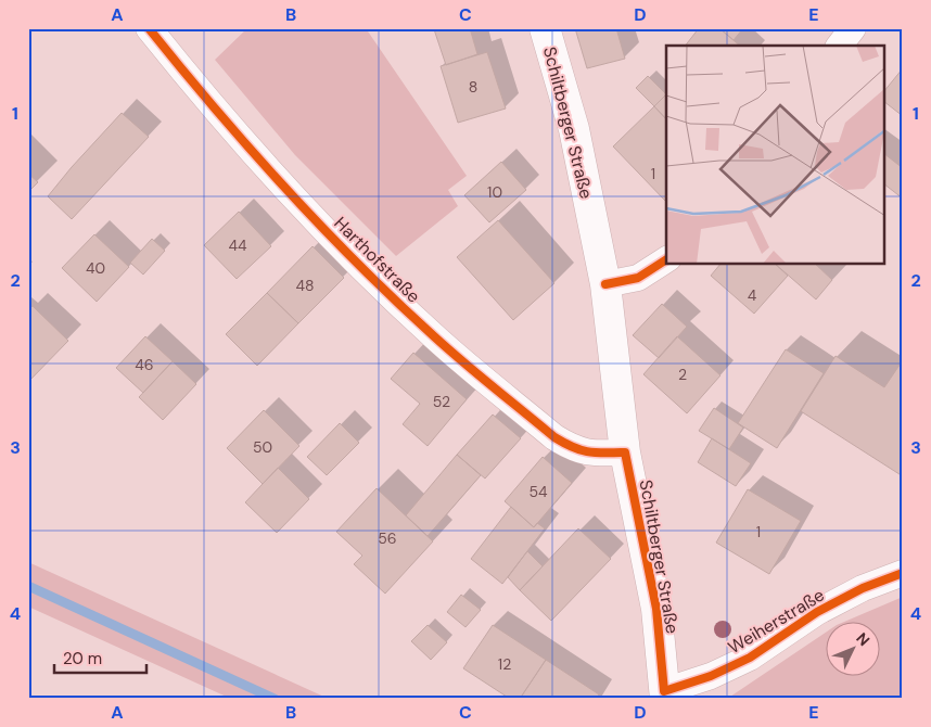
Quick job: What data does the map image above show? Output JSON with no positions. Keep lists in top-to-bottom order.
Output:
{
  "streets": {
    "main road": ["Schiltberger Straße"],
    "street": ["Harthofstraße", "Weiherstraße"]
  },
  "crossings": [
    ["Schiltberger Straße", "Harthofstraße"],
    ["Schiltberger Straße", "Weiherstraße"]
  ],
  "house_numbers": [
    "8",
    "1",
    "10",
    "44",
    "40",
    "48",
    "4",
    "46",
    "2",
    "52",
    "50",
    "54",
    "1",
    "56",
    "12"
  ],
  "scale_bar": "20 m",
  "north": "top right",
  "grid": {
    "columns": [
      "A",
      "B",
      "C",
      "D",
      "E"
    ],
    "rows": [
      "1",
      "2",
      "3",
      "4"
    ]
  }
}
